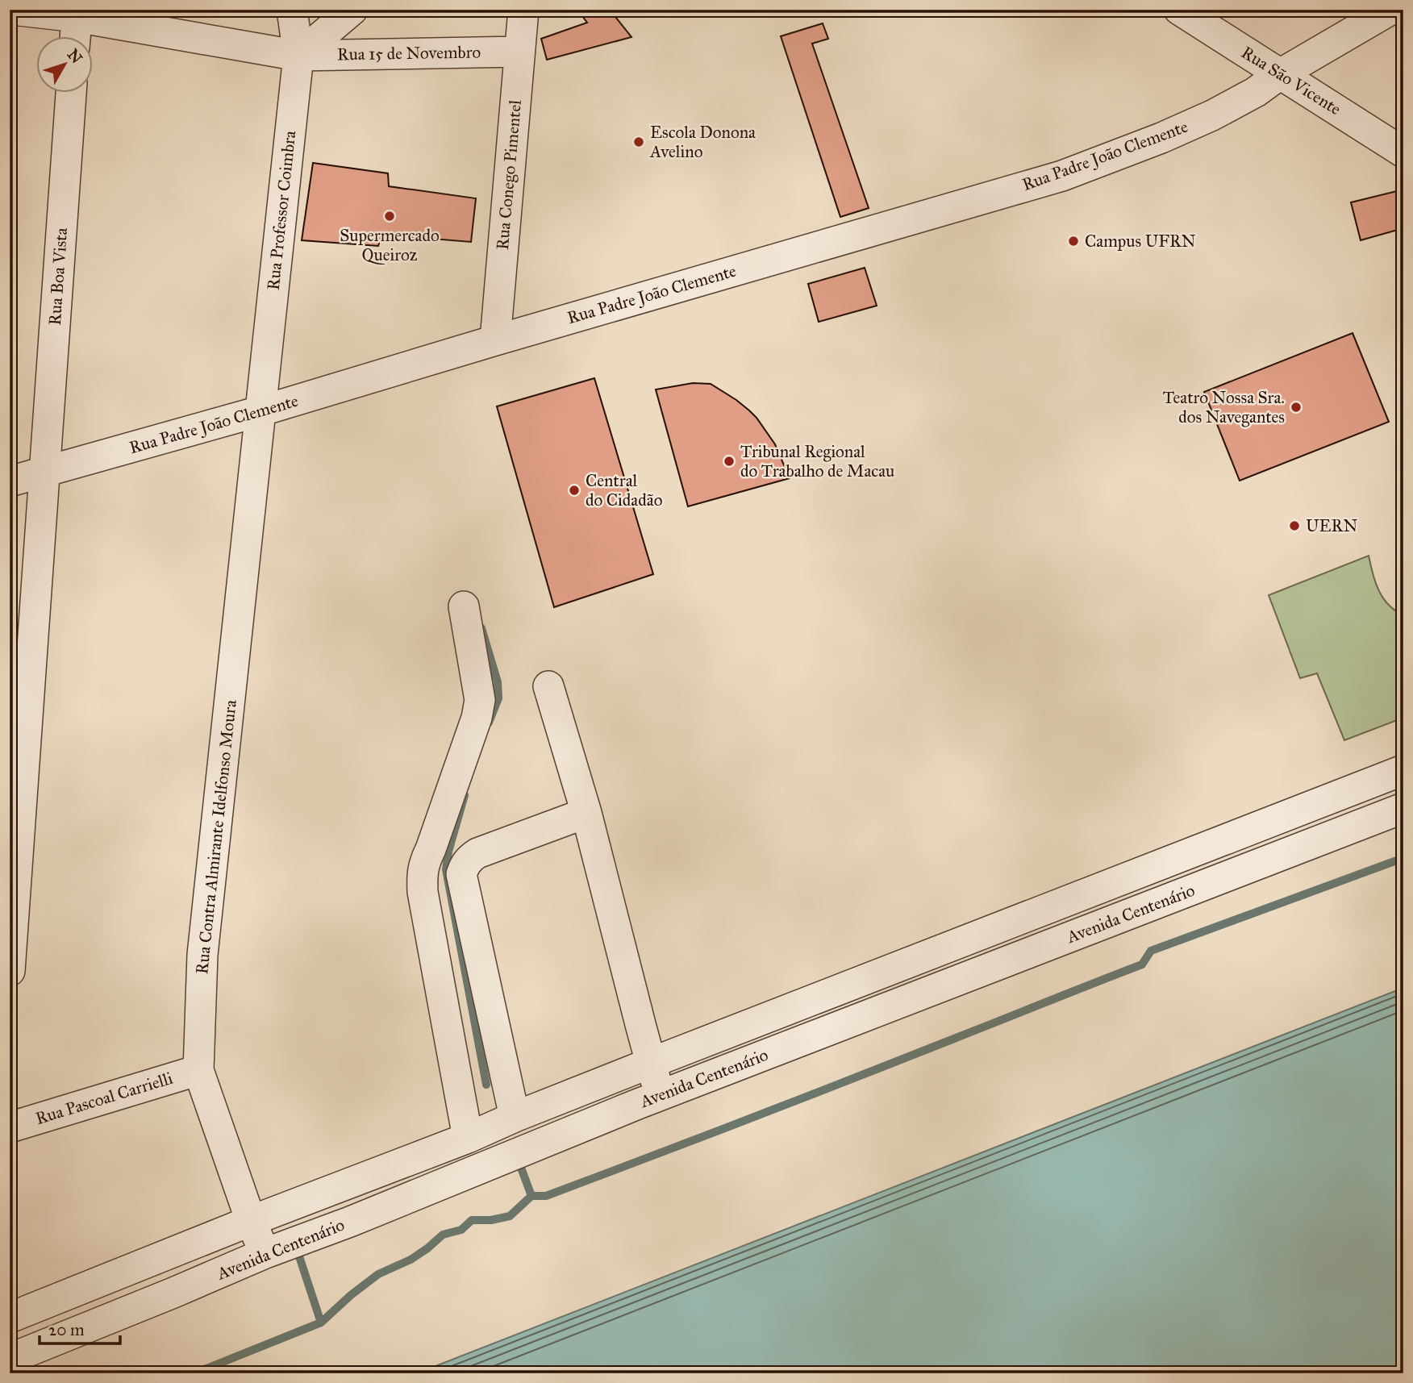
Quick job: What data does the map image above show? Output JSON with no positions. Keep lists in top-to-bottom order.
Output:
{
  "streets": {
    "street": [
      "Rua 15 de Novembro",
      "Rua São Vicente",
      "Rua Padre João Clemente",
      "Rua Conego Pimentel",
      "Rua Professor Coimbra",
      "Rua Boa Vista",
      "Rua Contra Almirante Idelfonso Moura",
      "Avenida Centenário",
      "Rua Pascoal Carrielli"
    ]
  },
  "crossings": [
    ["Rua 15 de Novembro", "Rua Conego Pimentel"],
    ["Rua 15 de Novembro", "Rua Professor Coimbra"],
    ["Rua São Vicente", "Rua Padre João Clemente"],
    ["Rua Padre João Clemente", "Rua Conego Pimentel"],
    ["Rua Padre João Clemente", "Rua Professor Coimbra"],
    ["Rua Padre João Clemente", "Rua Boa Vista"],
    ["Rua Padre João Clemente", "Rua Contra Almirante Idelfonso Moura"],
    ["Rua Professor Coimbra", "Rua Contra Almirante Idelfonso Moura"],
    ["Rua Contra Almirante Idelfonso Moura", "Avenida Centenário"],
    ["Rua Contra Almirante Idelfonso Moura", "Rua Pascoal Carrielli"]
  ],
  "places": [
    "Escola Donona Avelino",
    "Supermercado Queiroz",
    "Campus UFRN",
    "Teatro Nossa Sra. dos Navegantes",
    "Tribunal Regional do Trabalho de Macau",
    "Central do Cidadão",
    "UERN"
  ],
  "scale_bar": "20 m",
  "north": "top right"
}
